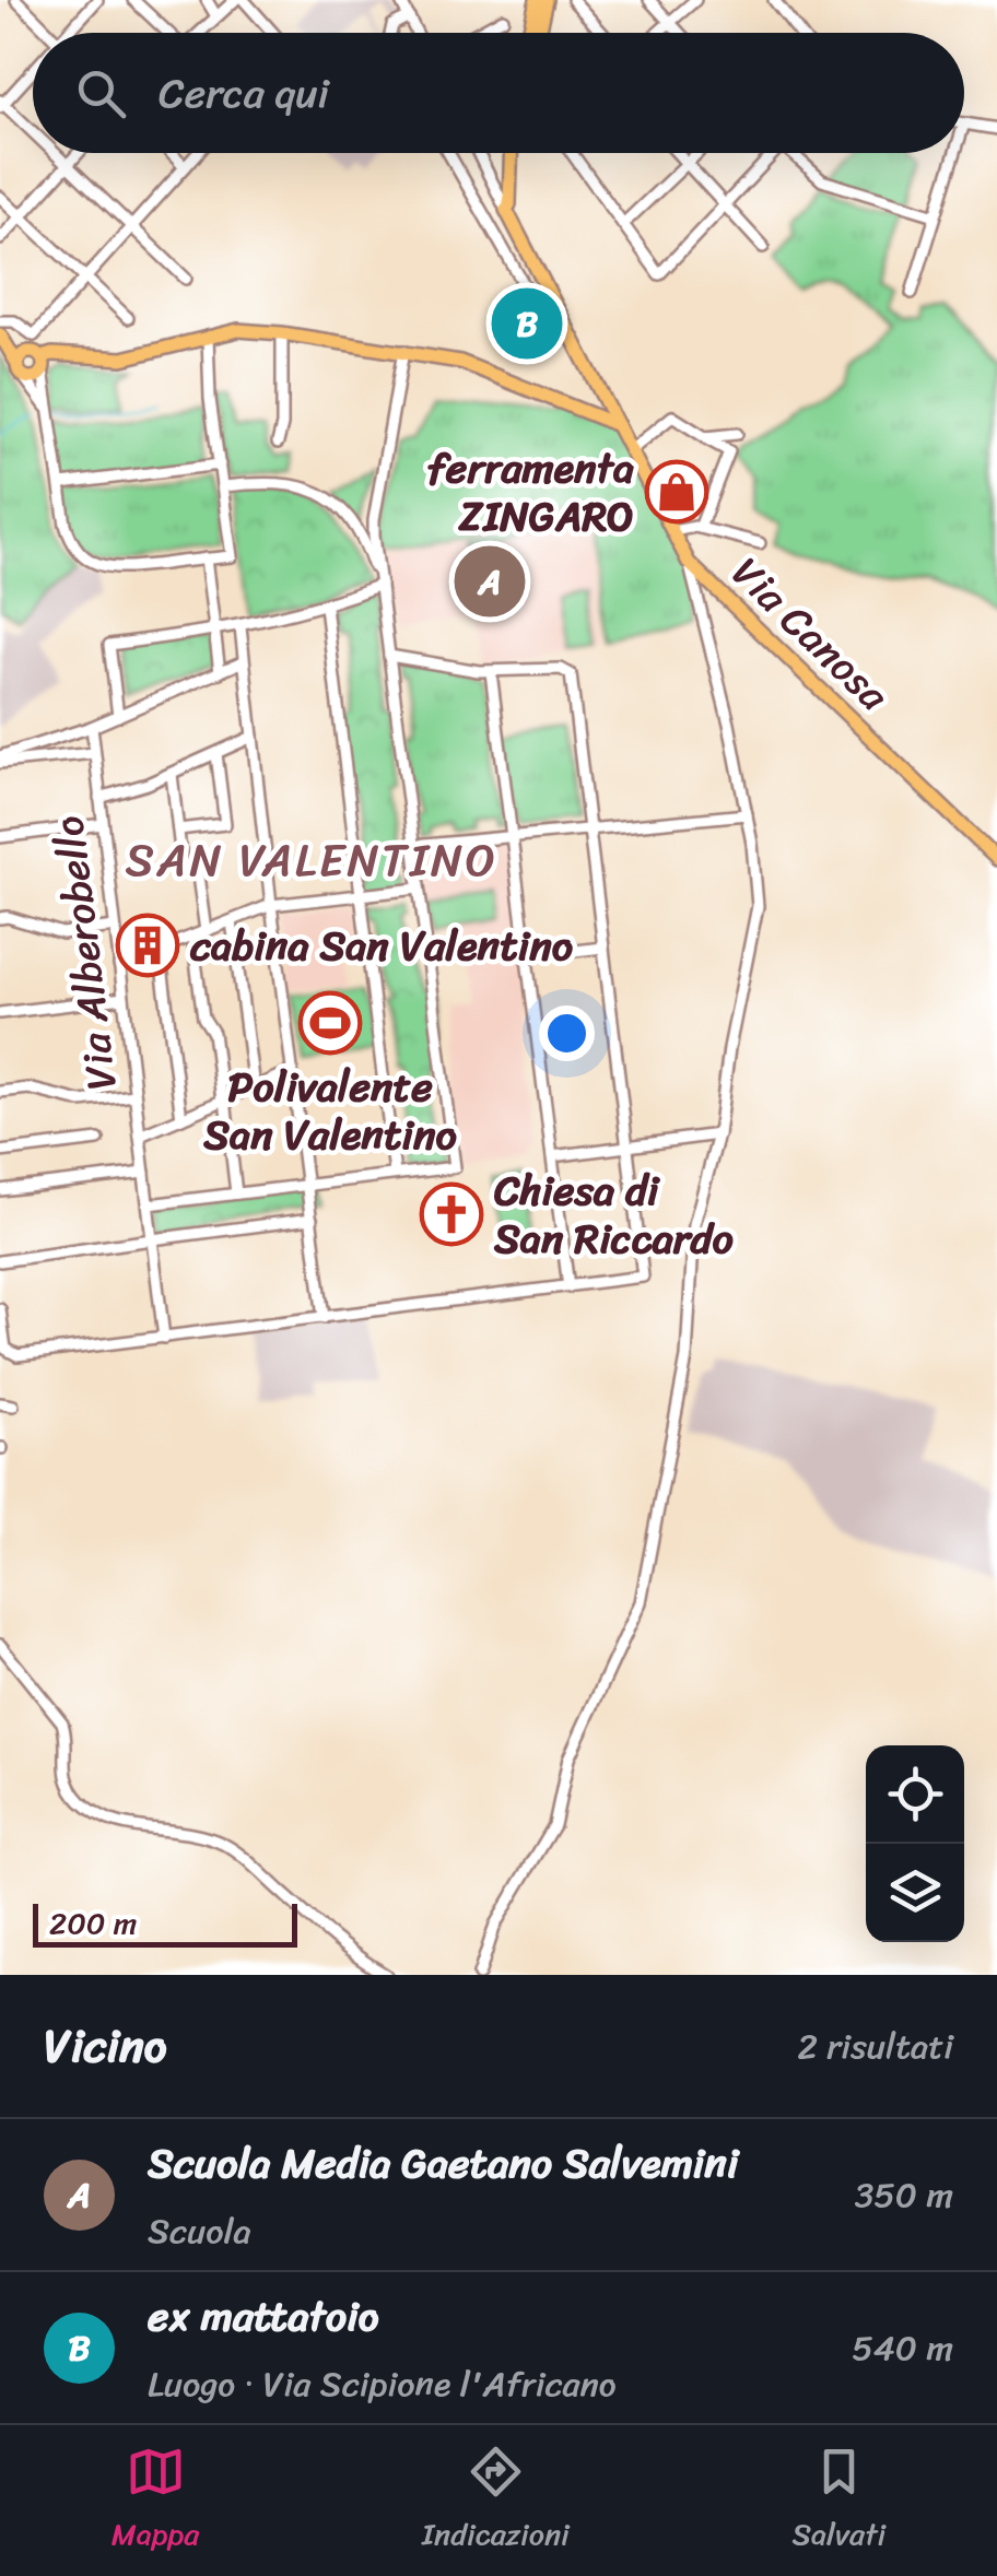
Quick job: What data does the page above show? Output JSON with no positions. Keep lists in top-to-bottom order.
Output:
{
  "streets": {
    "main road": ["Via Canosa"],
    "street": ["Via Alberobello"]
  },
  "districts": ["SAN VALENTINO"],
  "places": {
    "shop": ["ferramenta ZINGARO"],
    "building": ["cabina San Valentino"],
    "sports": ["Polivalente San Valentino"],
    "church": ["Chiesa di San Riccardo"]
  },
  "scale_bar": "200 m",
  "page": {
    "search": "Cerca qui",
    "pins": ["B", "A"],
    "scale": "200 m",
    "heading": ["Vicino", "2 risultati"],
    "list": [
      {
        "mark": "A",
        "name": "Scuola Media Gaetano Salvemini",
        "note": "Scuola",
        "value": "350 m"
      },
      {
        "mark": "B",
        "name": "ex mattatoio",
        "note": "Luogo · Via Scipione l'Africano",
        "value": "540 m"
      }
    ],
    "nav": ["Mappa", "Indicazioni", "Salvati"]
  }
}
